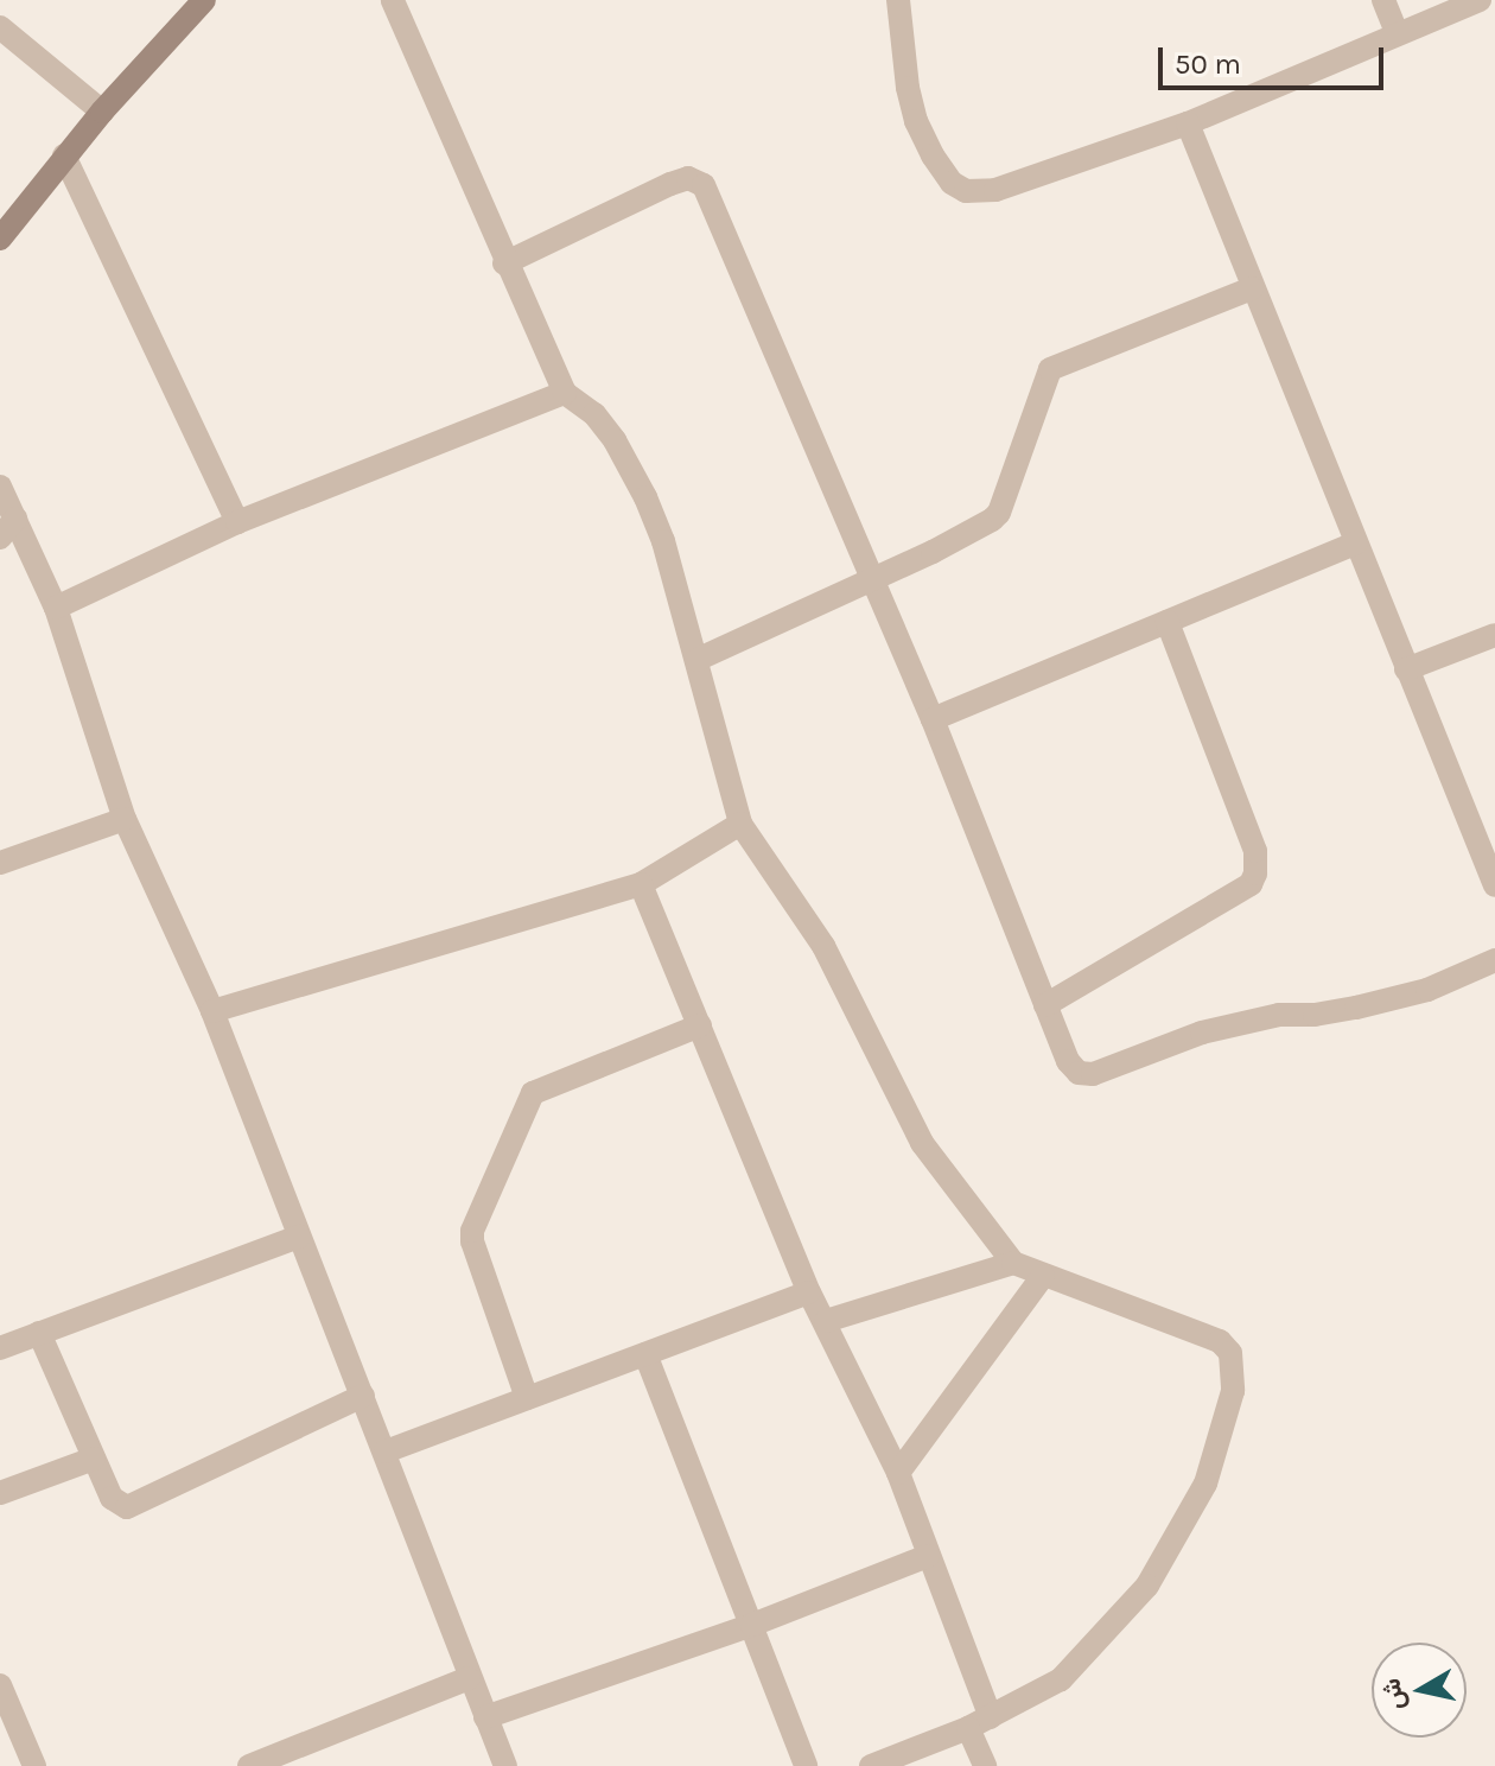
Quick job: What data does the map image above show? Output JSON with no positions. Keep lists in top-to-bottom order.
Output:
{
  "scale_bar": "50 m",
  "north": "left"
}
